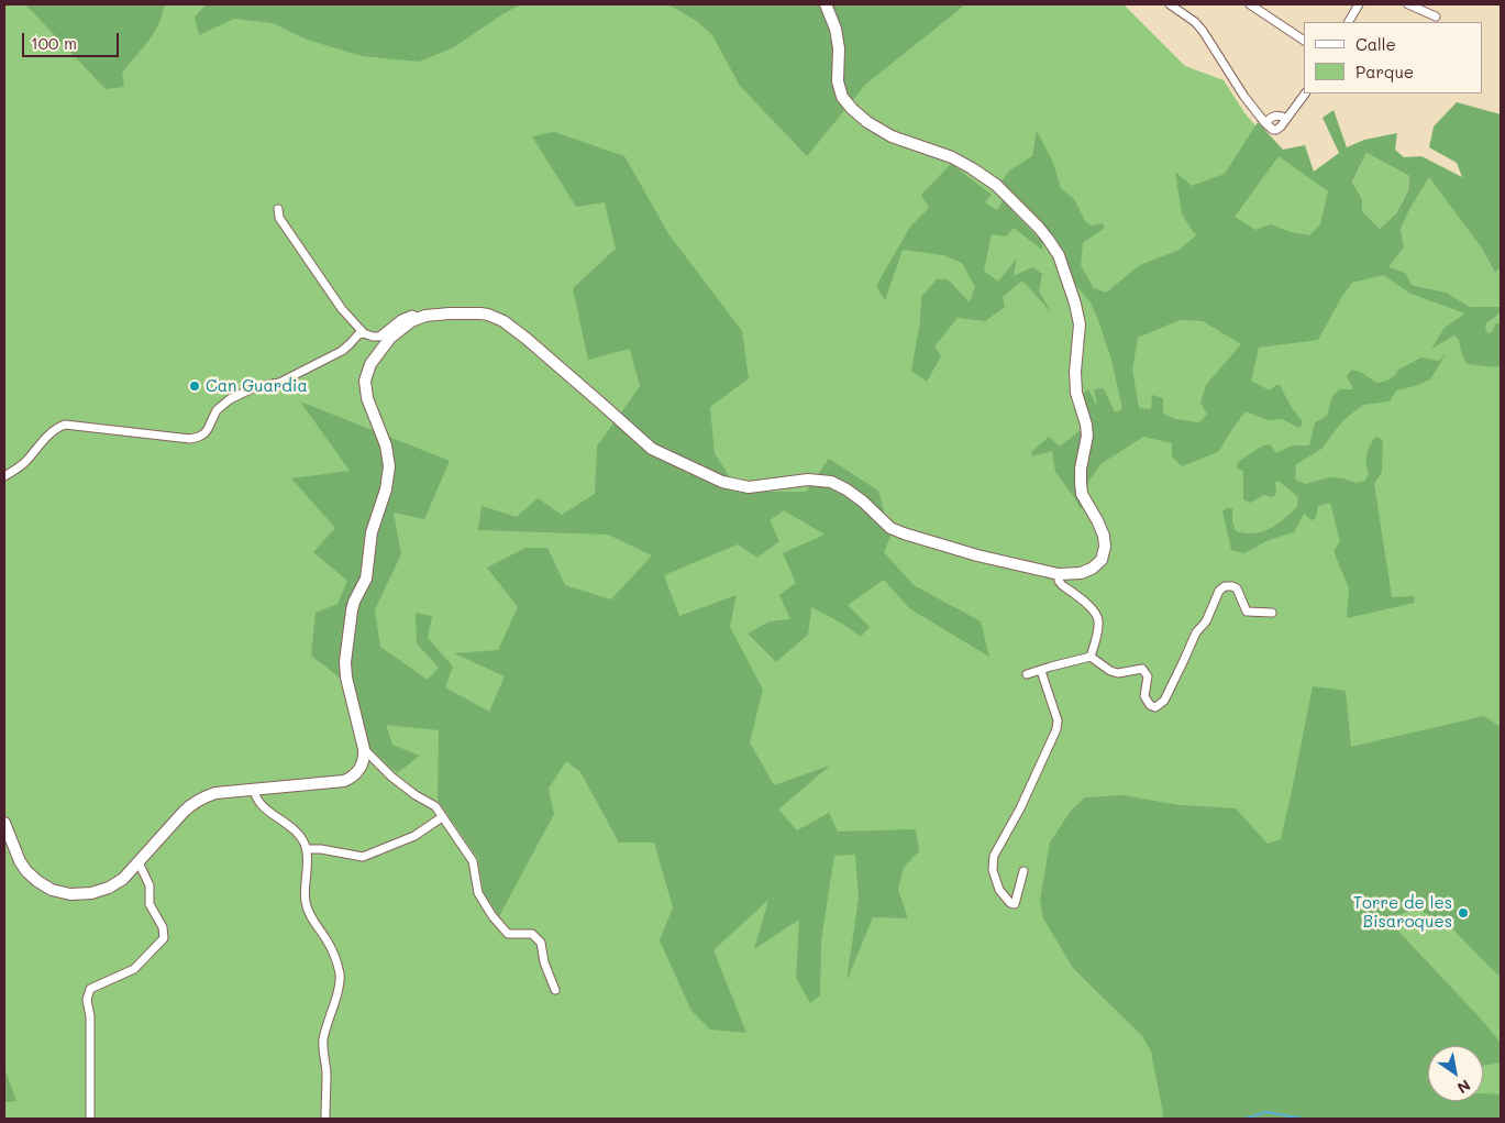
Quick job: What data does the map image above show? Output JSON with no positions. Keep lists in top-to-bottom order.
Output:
{
  "places": ["Can Guardia", "Torre de les Bisaroques"],
  "legend": ["Calle", "Parque"],
  "scale_bar": "100 m",
  "north": "bottom right"
}
